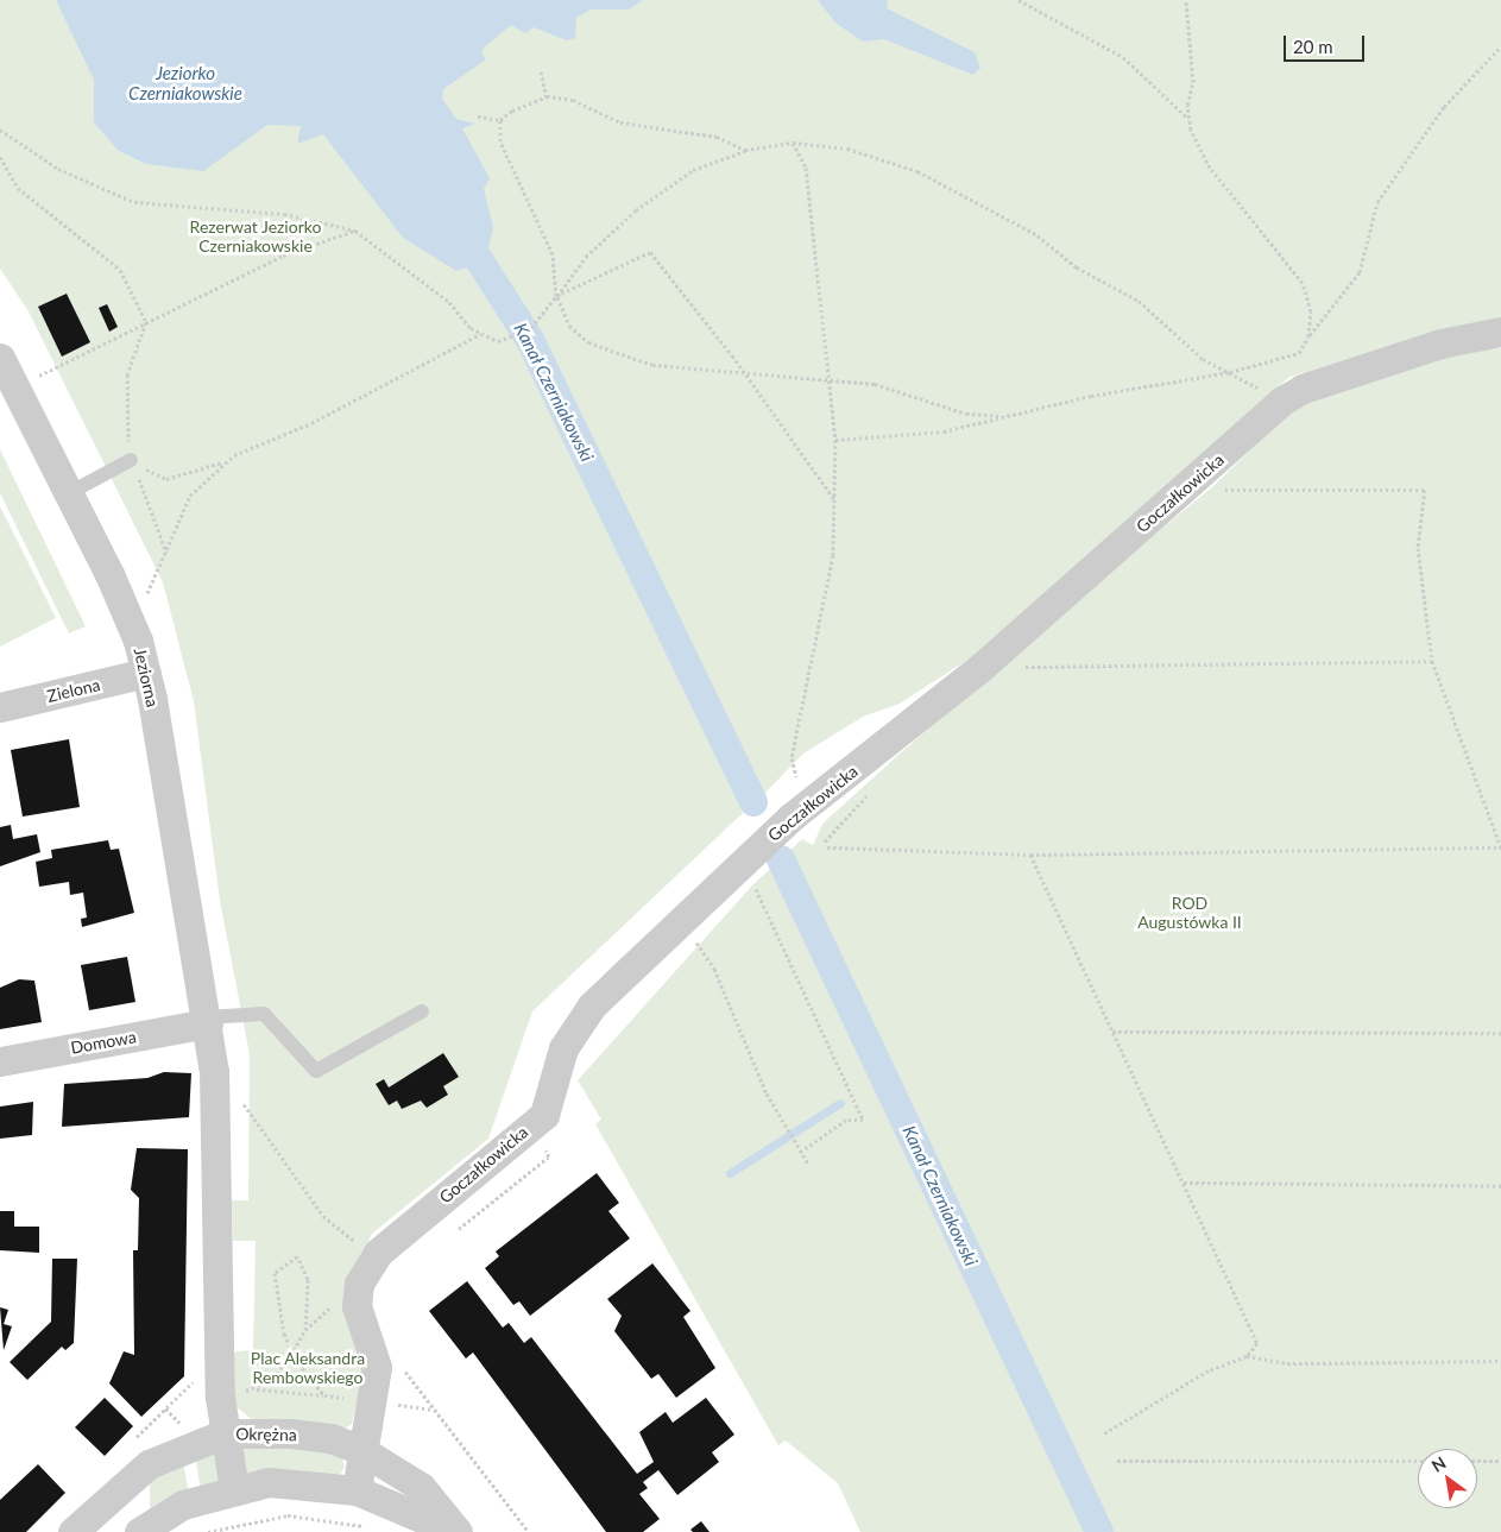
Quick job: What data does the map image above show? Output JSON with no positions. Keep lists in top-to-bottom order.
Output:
{
  "streets": {
    "street": [
      "Goczałkowicka",
      "Jeziorna",
      "Zielona",
      "Domowa",
      "Okrężna"
    ]
  },
  "crossings": [
    ["Goczałkowicka", "Okrężna"],
    ["Jeziorna", "Zielona"],
    ["Jeziorna", "Domowa"]
  ],
  "water": ["Jeziorko Czerniakowskie", "Kanał Czerniakowski"],
  "parks": ["Rezerwat Jeziorko Czerniakowskie", "ROD Augustówka II", "Plac Aleksandra Rembowskiego"],
  "scale_bar": "20 m",
  "north": "top left"
}
